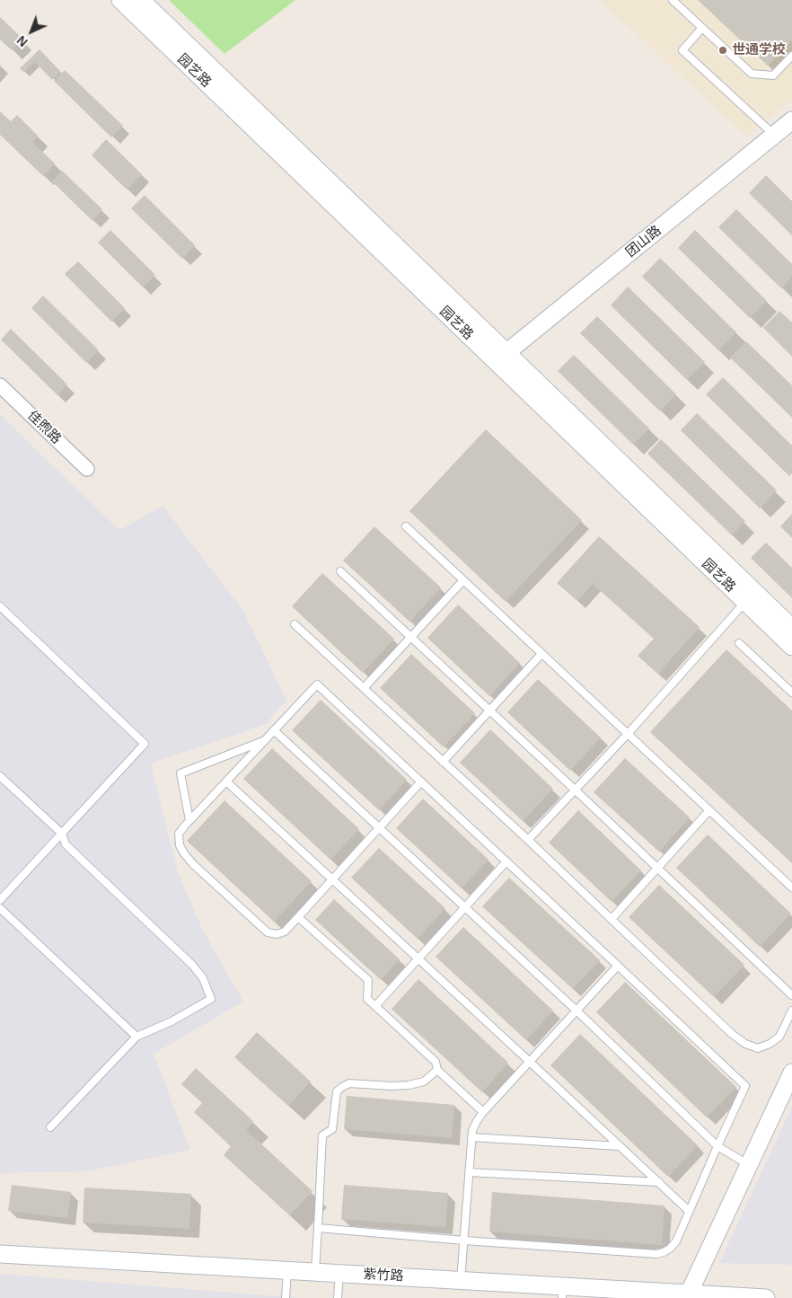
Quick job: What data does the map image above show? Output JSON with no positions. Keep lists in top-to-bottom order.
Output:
{
  "streets": {
    "street": [
      "园艺路",
      "团山路",
      "佳煦路",
      "紫竹路"
    ]
  },
  "crossings": [
    ["园艺路", "团山路"]
  ],
  "places": ["世通学校"],
  "north": "bottom left"
}
